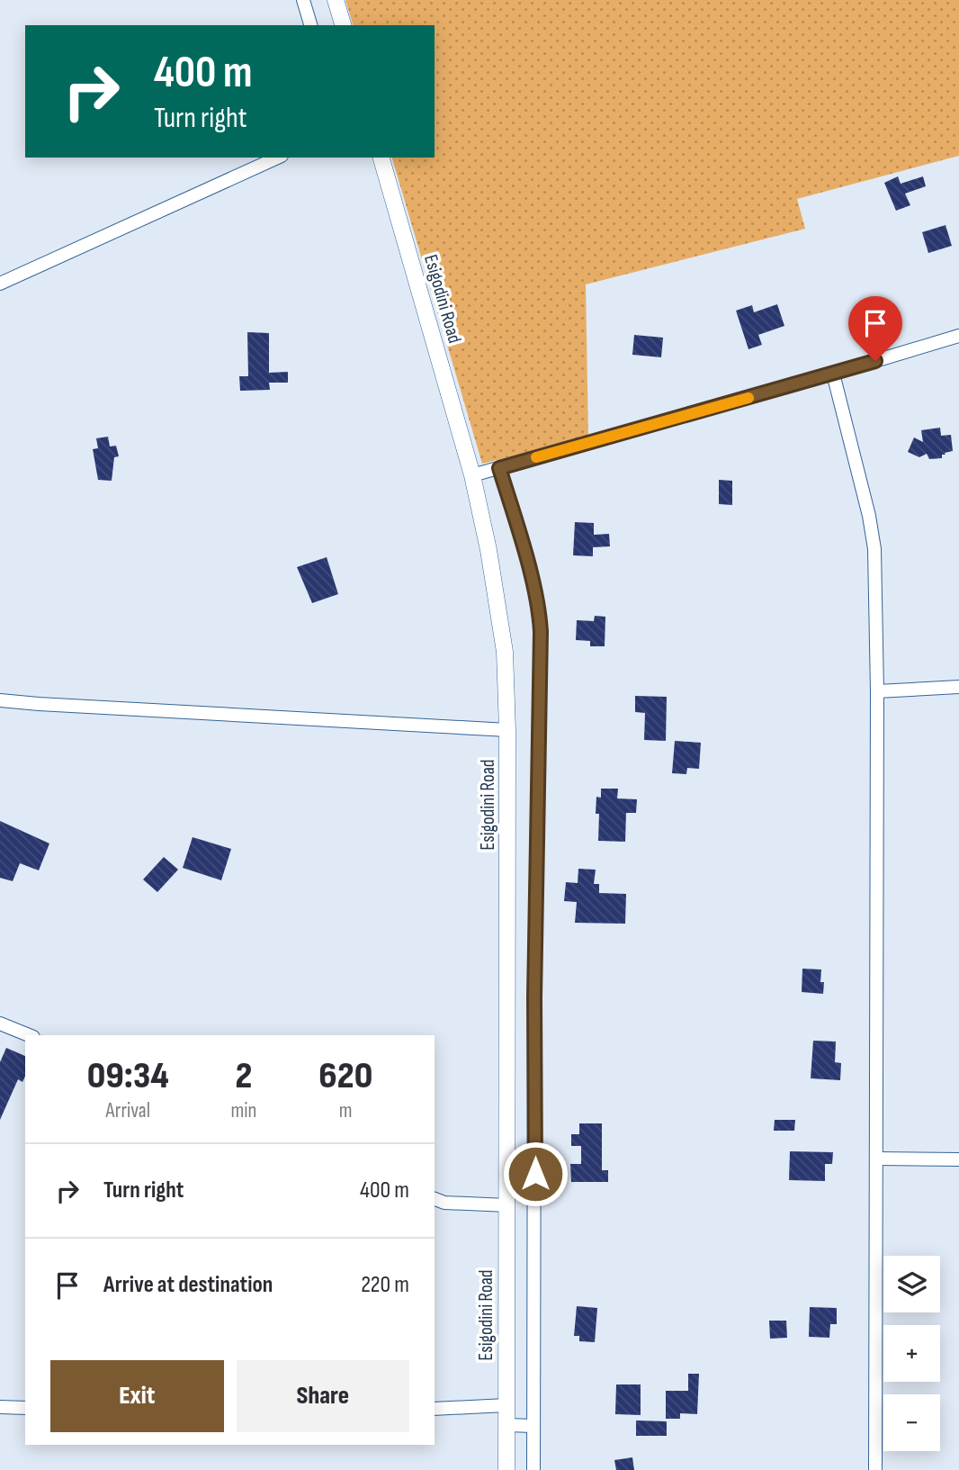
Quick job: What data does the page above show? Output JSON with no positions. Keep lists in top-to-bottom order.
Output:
{
  "streets": {
    "main road": ["Esigodini Road"]
  },
  "page": {
    "turn": ["400 m", "Turn right"],
    "eta": [
      "09:34",
      "Arrival",
      "2",
      "min",
      "620",
      "m"
    ],
    "list": [
      {
        "name": "Turn right",
        "value": "400 m"
      },
      {
        "name": "Arrive at destination",
        "value": "220 m"
      }
    ],
    "map_buttons": ["+", "−"],
    "buttons": ["Exit", "Share"]
  }
}
